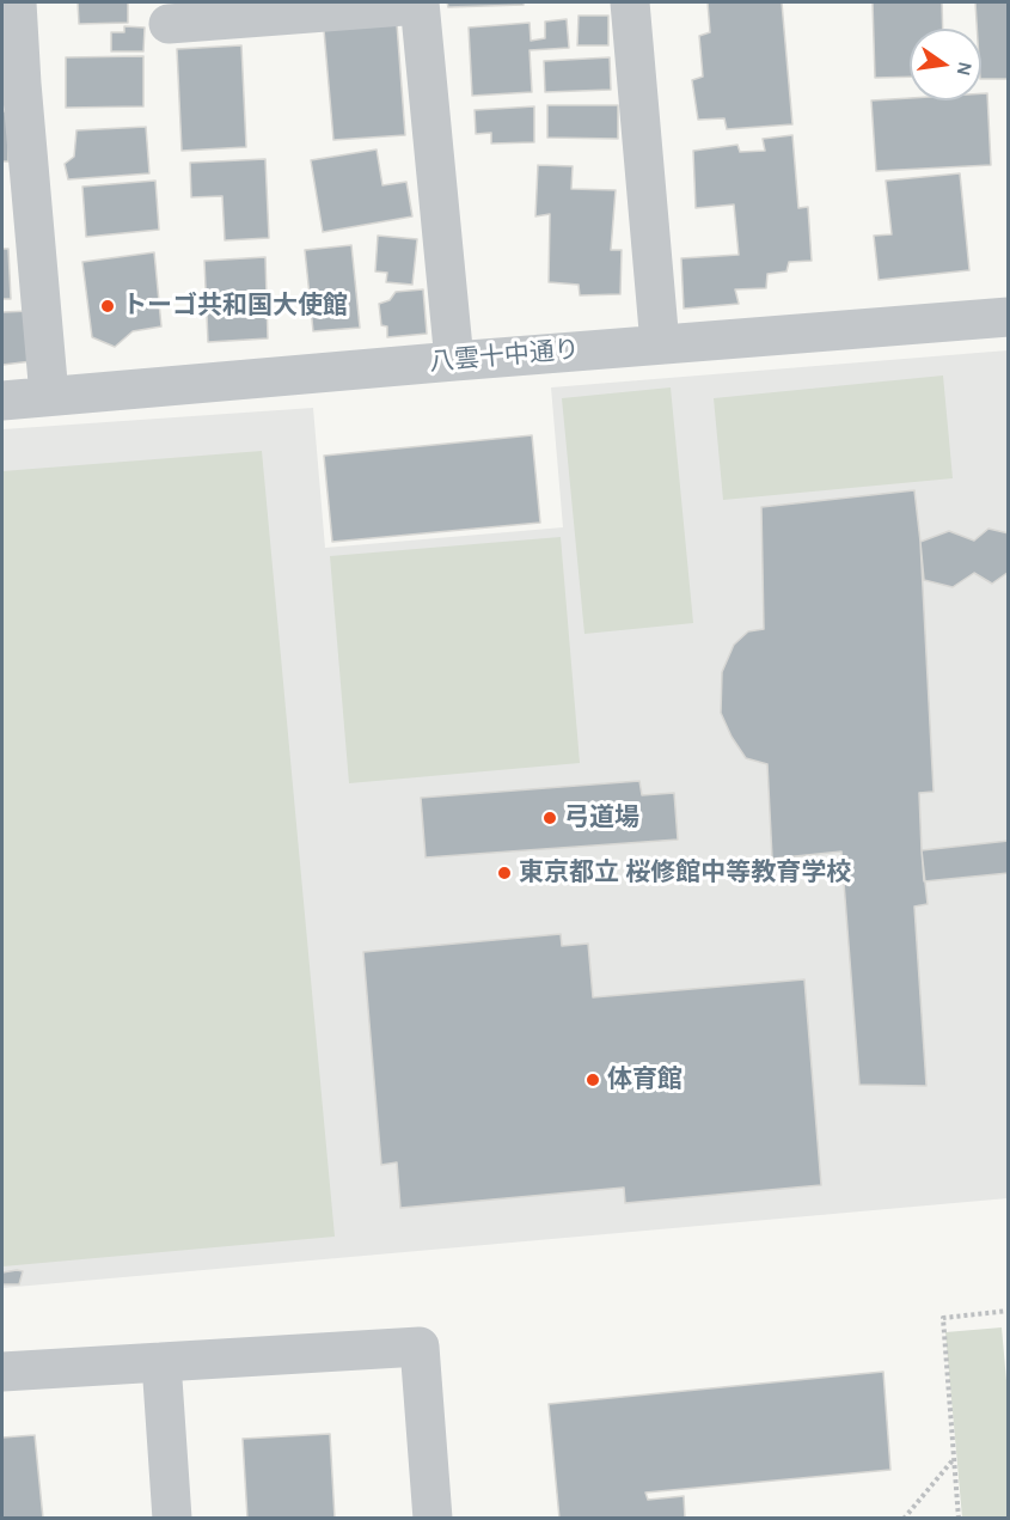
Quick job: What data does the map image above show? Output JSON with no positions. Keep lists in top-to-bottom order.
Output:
{
  "streets": {
    "street": ["八雲十中通り"]
  },
  "places": [
    "トーゴ共和国大使館",
    "弓道場",
    "東京都立 桜修館中等教育学校",
    "体育館"
  ],
  "north": "right"
}
